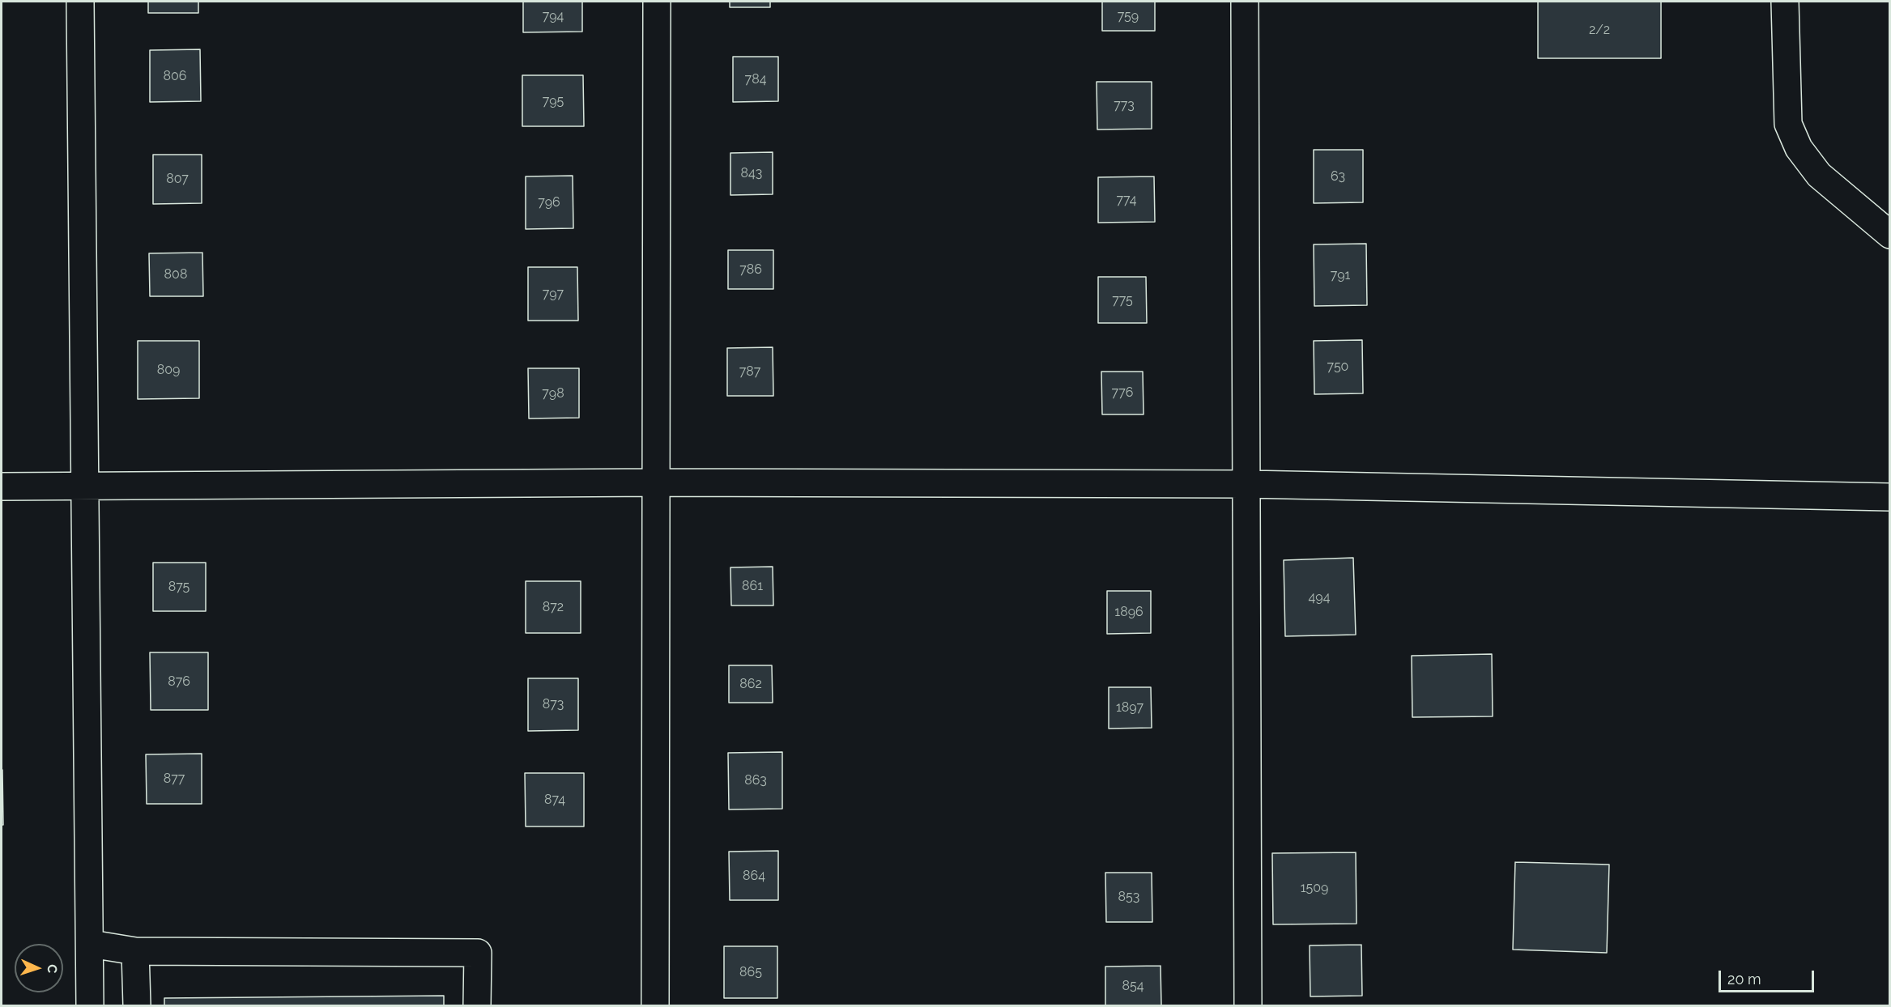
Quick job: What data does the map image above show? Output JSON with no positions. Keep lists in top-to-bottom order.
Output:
{
  "house_numbers": [
    "794",
    "759",
    "2/2",
    "806",
    "784",
    "795",
    "773",
    "843",
    "63",
    "807",
    "774",
    "796",
    "786",
    "808",
    "791",
    "797",
    "775",
    "750",
    "809",
    "787",
    "776",
    "798",
    "861",
    "875",
    "494",
    "872",
    "1896",
    "876",
    "862",
    "873",
    "1897",
    "877",
    "863",
    "874",
    "864",
    "1509",
    "853",
    "865",
    "854"
  ],
  "scale_bar": "20 m",
  "north": "right"
}
